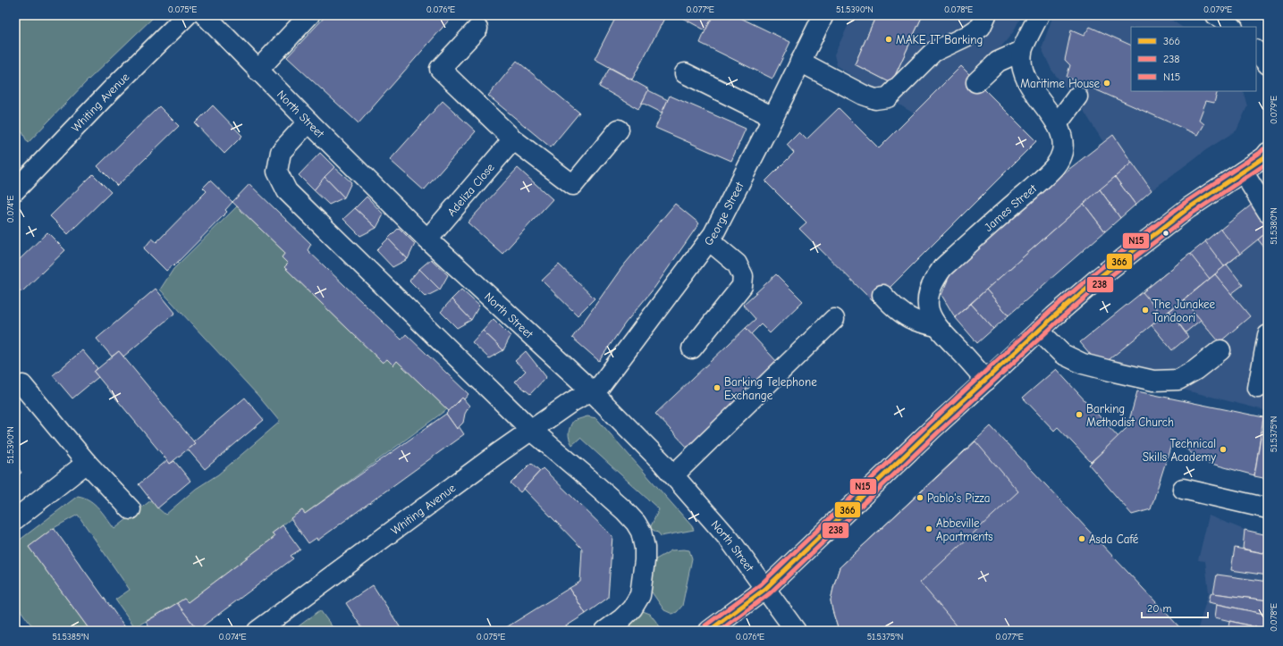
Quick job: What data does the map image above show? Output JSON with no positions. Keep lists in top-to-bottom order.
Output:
{
  "streets": {
    "street": [
      "Whiting Avenue",
      "North Street",
      "Adeliza Close",
      "James Street",
      "George Street"
    ]
  },
  "crossings": [
    ["Whiting Avenue", "North Street"],
    ["Whiting Avenue", "George Street"],
    ["North Street", "Adeliza Close"],
    ["North Street", "George Street"]
  ],
  "places": [
    "MAKE IT Barking",
    "Maritime House",
    "The Junakee Tandoori",
    "Barking Telephone Exchange",
    "Barking Methodist Church",
    "Technical Skills Academy",
    "Pablo's Pizza",
    "Abbeville Apartments",
    "Asda Café"
  ],
  "lines": ["transit line N15", "transit line 366", "transit line 238"],
  "legend": ["366", "238", "N15"],
  "scale_bar": "20 m",
  "coordinates": [
    "0.075°E",
    "0.076°E",
    "0.077°E",
    "51.5390°N",
    "0.078°E",
    "0.079°E",
    "0.074°E",
    "51.5380°N",
    "51.5375°N",
    "51.5385°N"
  ]
}
